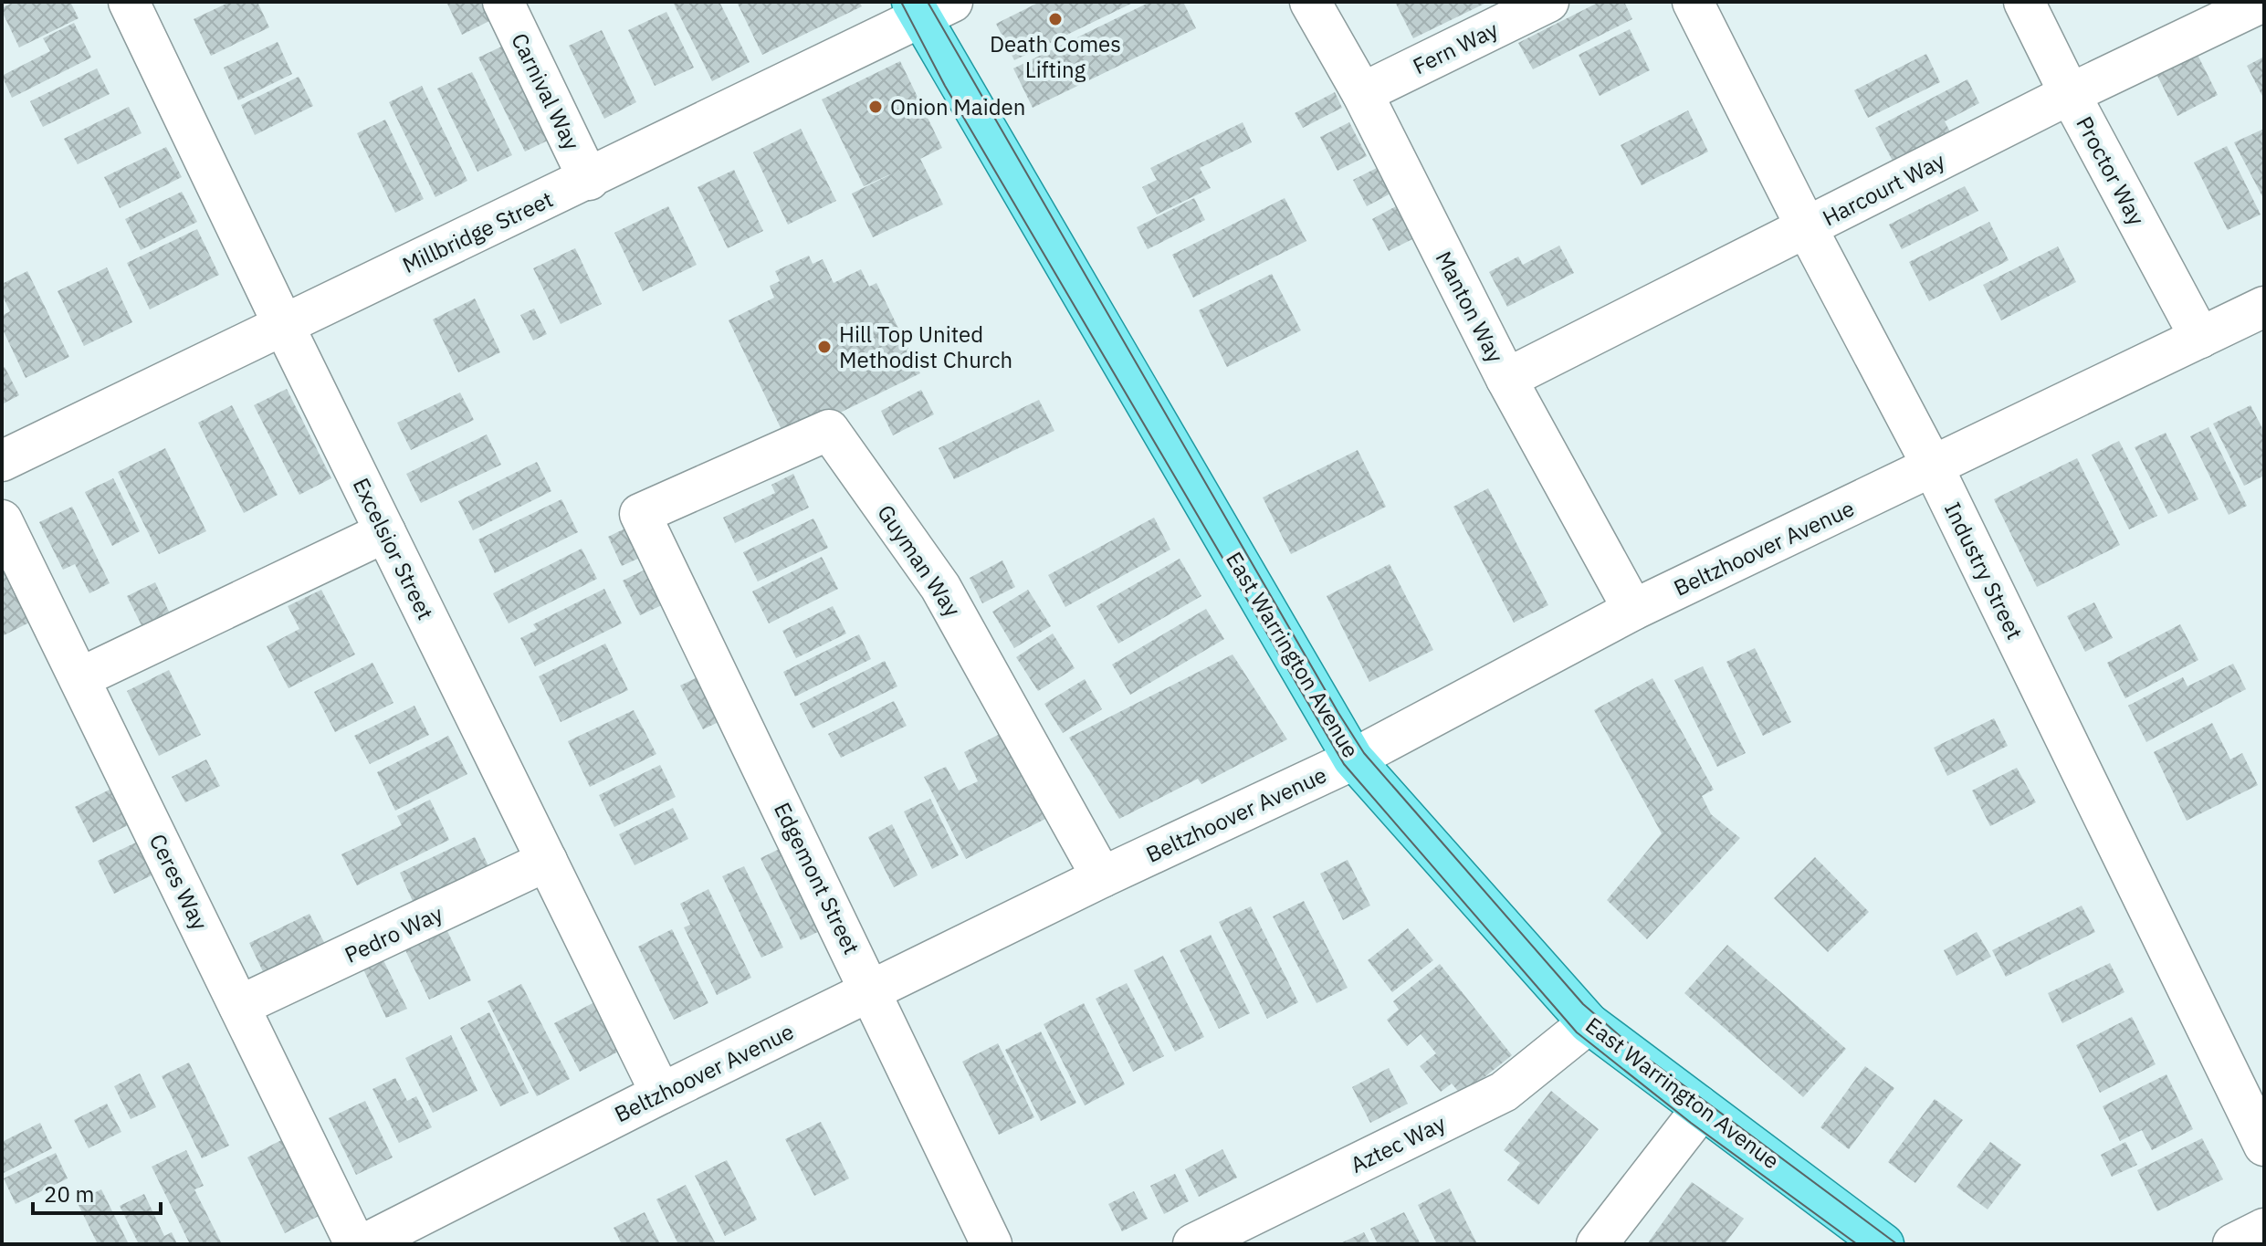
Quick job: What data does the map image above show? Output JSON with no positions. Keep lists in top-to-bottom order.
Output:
{
  "streets": {
    "main road": ["East Warrington Avenue"],
    "street": [
      "Fern Way",
      "Carnival Way",
      "Proctor Way",
      "Harcourt Way",
      "Millbridge Street",
      "Manton Way",
      "Beltzhoover Avenue",
      "Excelsior Street",
      "Guyman Way",
      "Industry Street",
      "Edgemont Street",
      "Ceres Way",
      "Pedro Way",
      "Aztec Way"
    ]
  },
  "crossings": [
    ["Fern Way", "Manton Way"],
    ["Carnival Way", "Millbridge Street"],
    ["Proctor Way", "Harcourt Way"],
    ["Proctor Way", "Beltzhoover Avenue"],
    ["Harcourt Way", "Manton Way"],
    ["Harcourt Way", "Industry Street"],
    ["Millbridge Street", "Excelsior Street"],
    ["Millbridge Street", "East Warrington Avenue"],
    ["Manton Way", "Beltzhoover Avenue"],
    ["Beltzhoover Avenue", "Excelsior Street"],
    ["Beltzhoover Avenue", "Guyman Way"],
    ["Beltzhoover Avenue", "Industry Street"],
    ["Beltzhoover Avenue", "East Warrington Avenue"],
    ["Beltzhoover Avenue", "Edgemont Street"],
    ["Excelsior Street", "Pedro Way"],
    ["Guyman Way", "Edgemont Street"],
    ["East Warrington Avenue", "Aztec Way"],
    ["Ceres Way", "Pedro Way"]
  ],
  "places": ["Death Comes Lifting", "Onion Maiden", "Hill Top United Methodist Church"],
  "scale_bar": "20 m"
}
